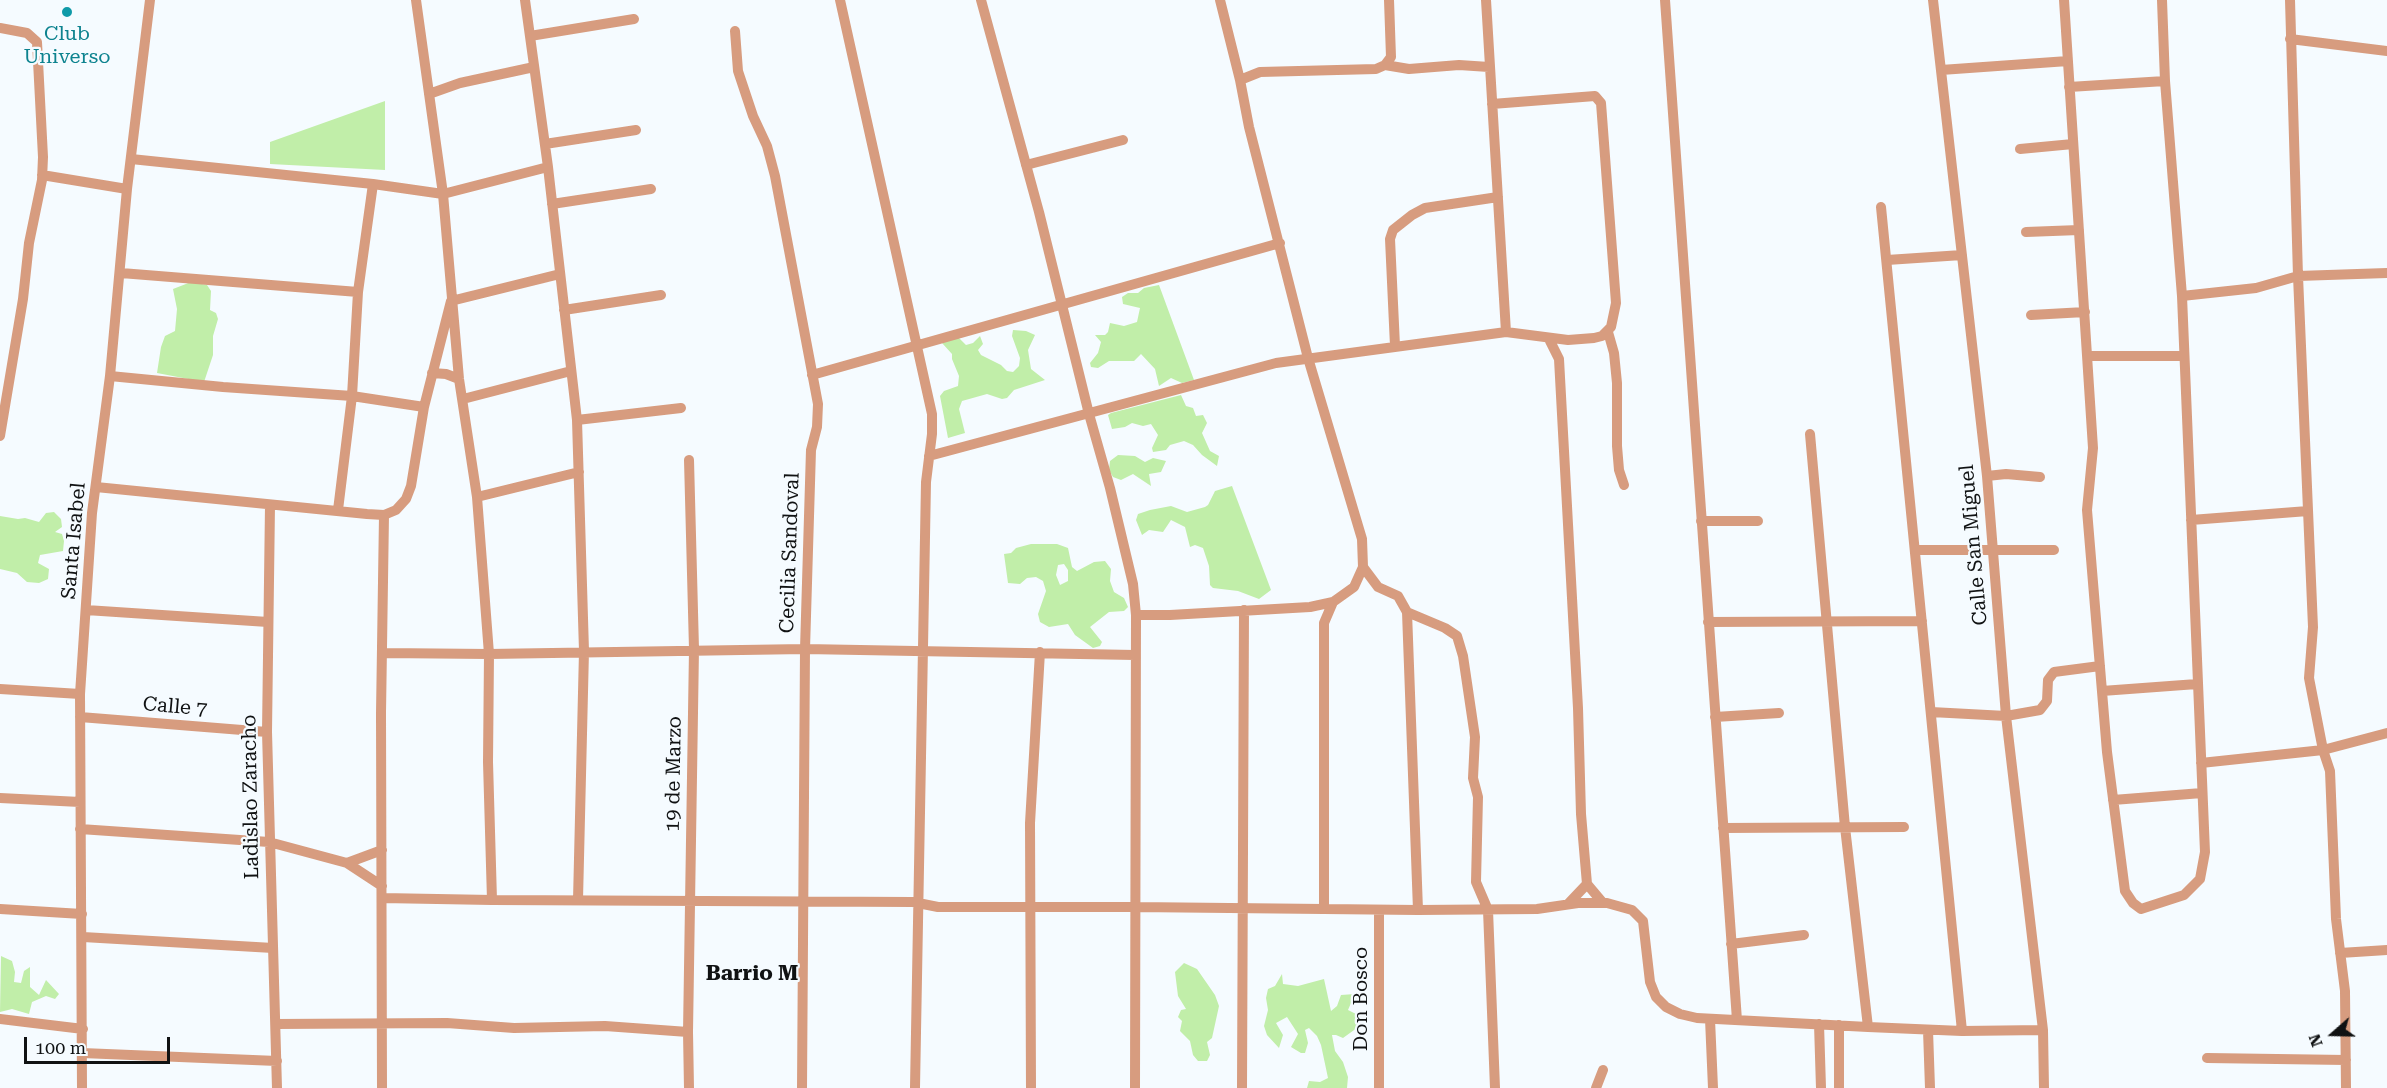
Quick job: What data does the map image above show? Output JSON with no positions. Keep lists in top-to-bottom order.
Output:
{
  "streets": {
    "street": [
      "Santa Isabel",
      "Calle San Miguel",
      "Cecilia Sandoval",
      "Calle 7",
      "19 de Marzo",
      "Ladislao Zaracho",
      "Don Bosco"
    ]
  },
  "crossings": [
    ["Santa Isabel", "Calle 7"],
    ["Calle 7", "Ladislao Zaracho"]
  ],
  "districts": ["Barrio M"],
  "places": ["Club Universo"],
  "scale_bar": "100 m",
  "north": "left"
}
